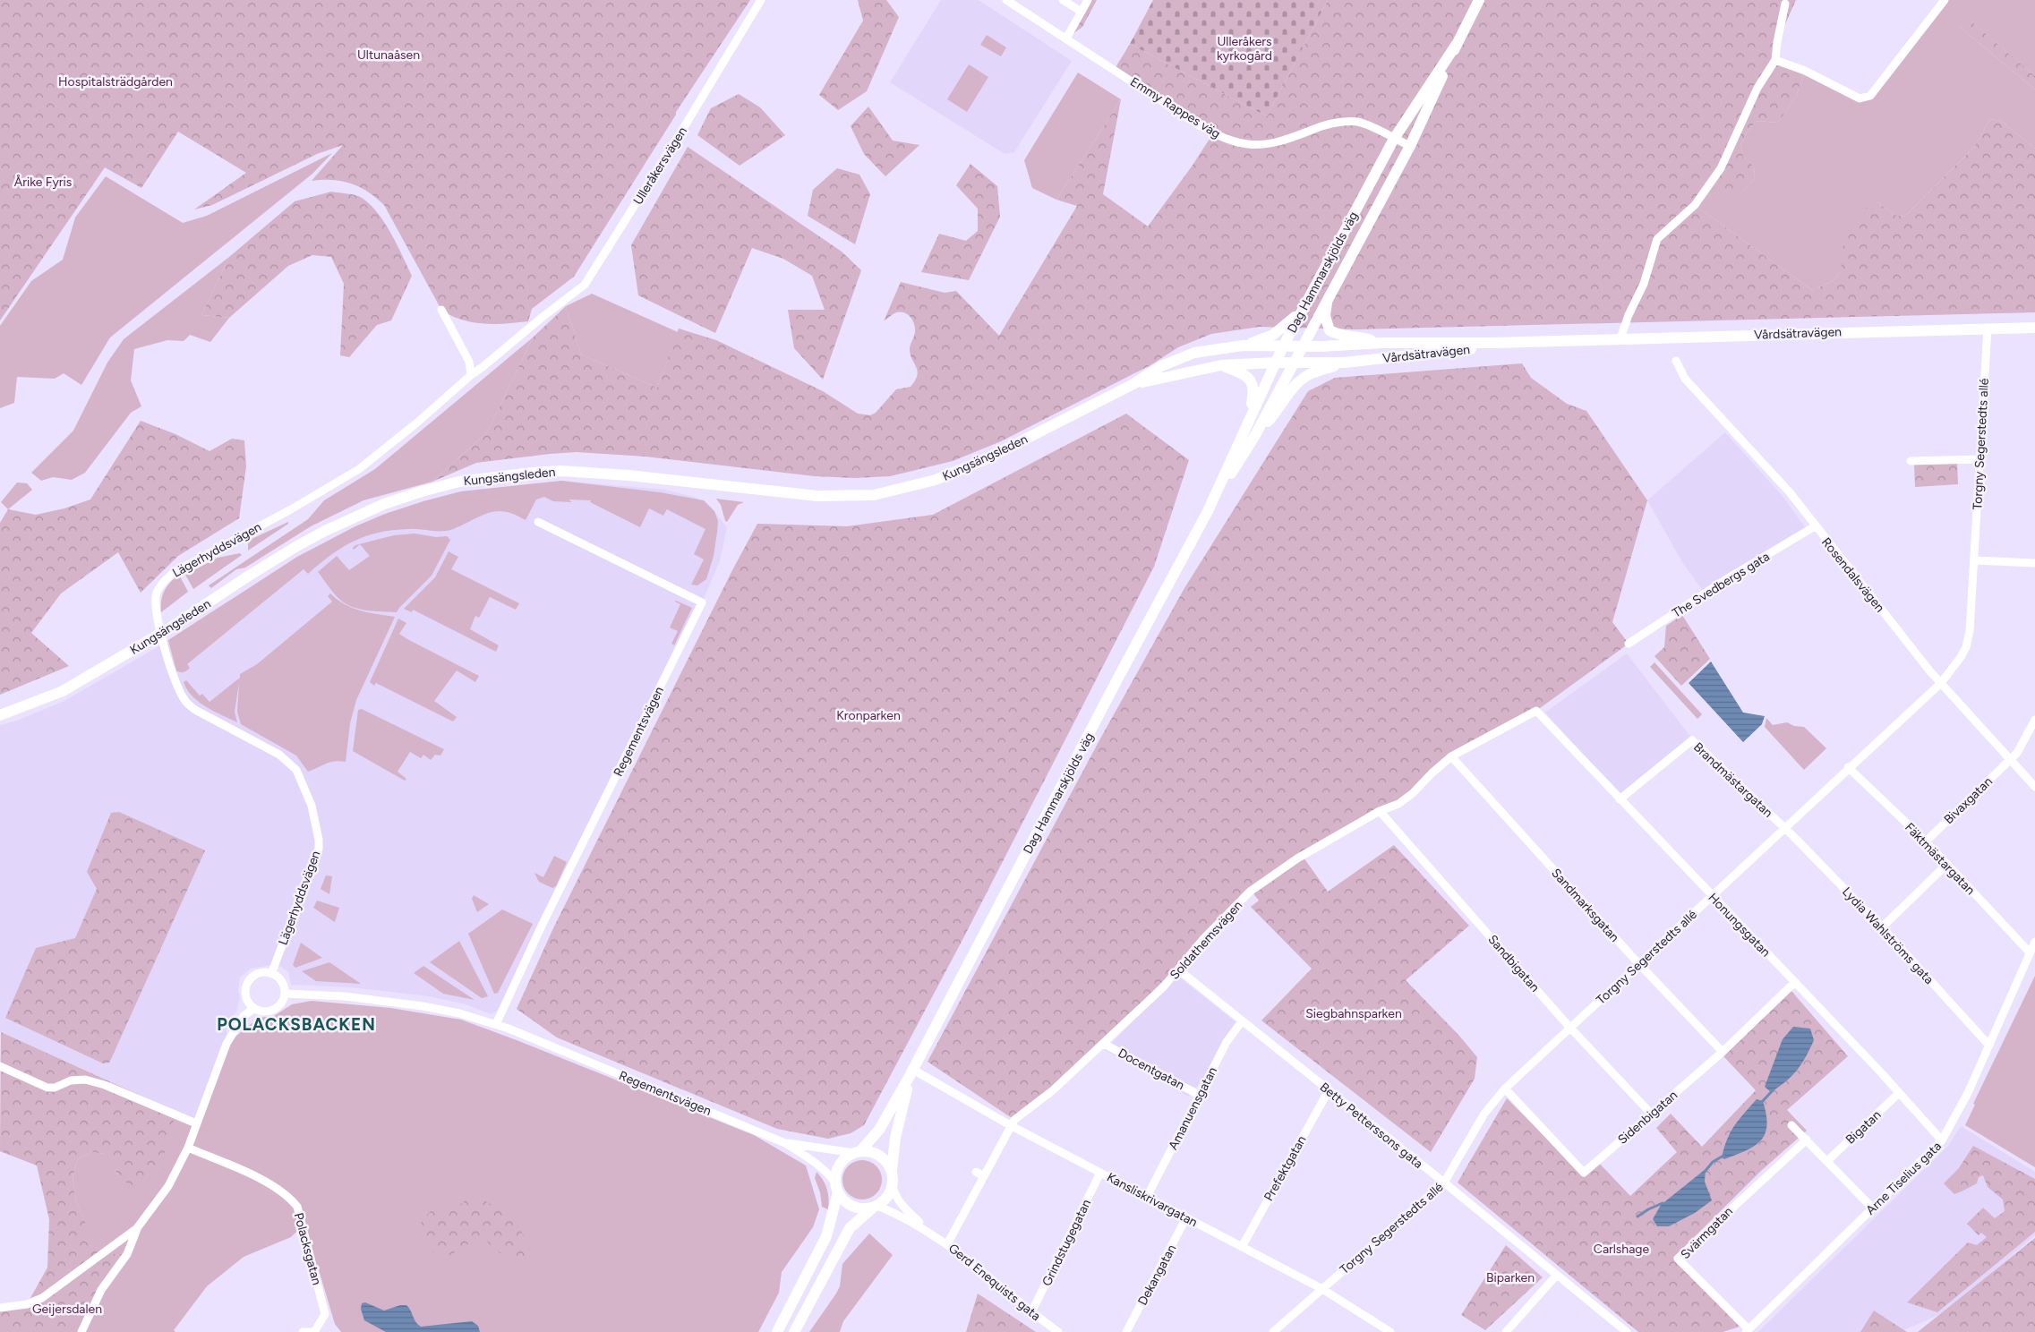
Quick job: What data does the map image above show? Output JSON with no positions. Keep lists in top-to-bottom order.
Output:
{
  "streets": {
    "main road": ["Dag Hammarskjölds väg", "Vårdsätravägen", "Kungsängsleden"],
    "street": [
      "Emmy Rappes väg",
      "Ulleråkersvägen",
      "Torgny Segerstedts allé",
      "Lägerhyddsvägen",
      "Rosendalsvägen",
      "The Svedbergs gata",
      "Regementsvägen",
      "Brandmästargatan",
      "Bivaxgatan",
      "Fäktmästargatan",
      "Sandmarksgatan",
      "Honungsgatan",
      "Lydia Wahlströms gata",
      "Soldathemsvägen",
      "Sandbigatan",
      "Docentgatan",
      "Amanuensgatan",
      "Sidenbigatan",
      "Betty Petterssons gata",
      "Bigatan",
      "Prefektgatan",
      "Arne Tiselius gata",
      "Kansliskrivargatan",
      "Svärmgatan",
      "Grindstugegatan",
      "Polacksgatan",
      "Dekangatan",
      "Gerd Enequists gata"
    ]
  },
  "crossings": [
    ["Emmy Rappes väg", "Dag Hammarskjölds väg"],
    ["Ulleråkersvägen", "Lägerhyddsvägen"],
    ["Dag Hammarskjölds väg", "Vårdsätravägen"],
    ["Dag Hammarskjölds väg", "Kungsängsleden"],
    ["Dag Hammarskjölds väg", "Regementsvägen"],
    ["Dag Hammarskjölds väg", "Kansliskrivargatan"],
    ["Dag Hammarskjölds väg", "Gerd Enequists gata"],
    ["Vårdsätravägen", "Torgny Segerstedts allé"],
    ["Vårdsätravägen", "Kungsängsleden"],
    ["Torgny Segerstedts allé", "Rosendalsvägen"],
    ["Torgny Segerstedts allé", "Brandmästargatan"],
    ["Torgny Segerstedts allé", "Fäktmästargatan"],
    ["Torgny Segerstedts allé", "Sandmarksgatan"],
    ["Torgny Segerstedts allé", "Honungsgatan"],
    ["Torgny Segerstedts allé", "Lydia Wahlströms gata"],
    ["Torgny Segerstedts allé", "Sandbigatan"],
    ["Torgny Segerstedts allé", "Sidenbigatan"],
    ["Torgny Segerstedts allé", "Betty Petterssons gata"],
    ["Torgny Segerstedts allé", "Kansliskrivargatan"],
    ["Lägerhyddsvägen", "Regementsvägen"],
    ["Rosendalsvägen", "The Svedbergs gata"],
    ["Rosendalsvägen", "Bivaxgatan"],
    ["Regementsvägen", "Gerd Enequists gata"],
    ["Brandmästargatan", "Honungsgatan"],
    ["Brandmästargatan", "Lydia Wahlströms gata"],
    ["Bivaxgatan", "Fäktmästargatan"],
    ["Fäktmästargatan", "Arne Tiselius gata"],
    ["Sandmarksgatan", "Soldathemsvägen"],
    ["Sandmarksgatan", "Sidenbigatan"],
    ["Honungsgatan", "Soldathemsvägen"],
    ["Honungsgatan", "Sidenbigatan"],
    ["Honungsgatan", "Bigatan"],
    ["Honungsgatan", "Arne Tiselius gata"],
    ["Lydia Wahlströms gata", "Arne Tiselius gata"],
    ["Soldathemsvägen", "Sandbigatan"],
    ["Soldathemsvägen", "Docentgatan"],
    ["Soldathemsvägen", "Betty Petterssons gata"],
    ["Soldathemsvägen", "Kansliskrivargatan"],
    ["Soldathemsvägen", "Gerd Enequists gata"],
    ["Sandbigatan", "Sidenbigatan"],
    ["Docentgatan", "Amanuensgatan"],
    ["Amanuensgatan", "Betty Petterssons gata"],
    ["Amanuensgatan", "Kansliskrivargatan"],
    ["Betty Petterssons gata", "Prefektgatan"],
    ["Prefektgatan", "Kansliskrivargatan"],
    ["Arne Tiselius gata", "Svärmgatan"],
    ["Kansliskrivargatan", "Grindstugegatan"],
    ["Kansliskrivargatan", "Dekangatan"],
    ["Grindstugegatan", "Gerd Enequists gata"]
  ],
  "districts": ["POLACKSBACKEN"],
  "parks": [
    "Ulleråkers kyrkogård",
    "Ultunaåsen",
    "Hospitalsträdgården",
    "Årike Fyris",
    "Kronparken",
    "Siegbahnsparken",
    "Carlshage",
    "Biparken",
    "Geijersdalen"
  ]
}
